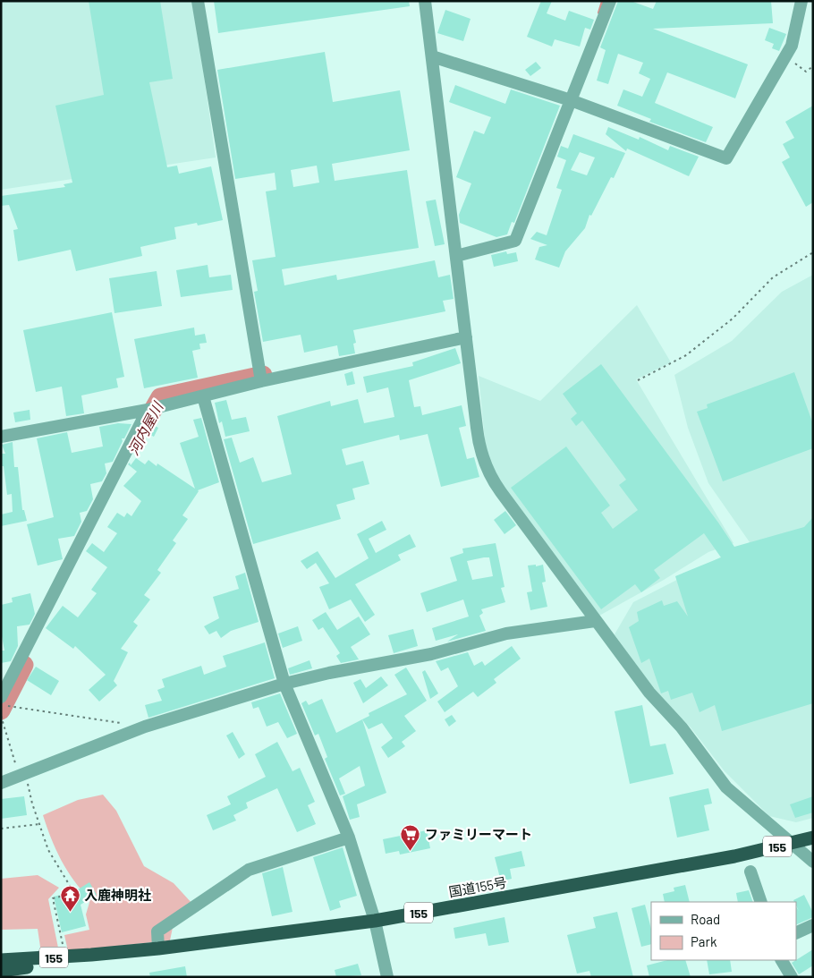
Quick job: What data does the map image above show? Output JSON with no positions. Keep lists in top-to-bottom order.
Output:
{
  "streets": {
    "highway": ["155", "国道155号"]
  },
  "water": ["河内屋川"],
  "places": {
    "supermarket": ["ファミリーマート"],
    "temple": ["入鹿神明社"]
  },
  "legend": ["Road", "Park"]
}
